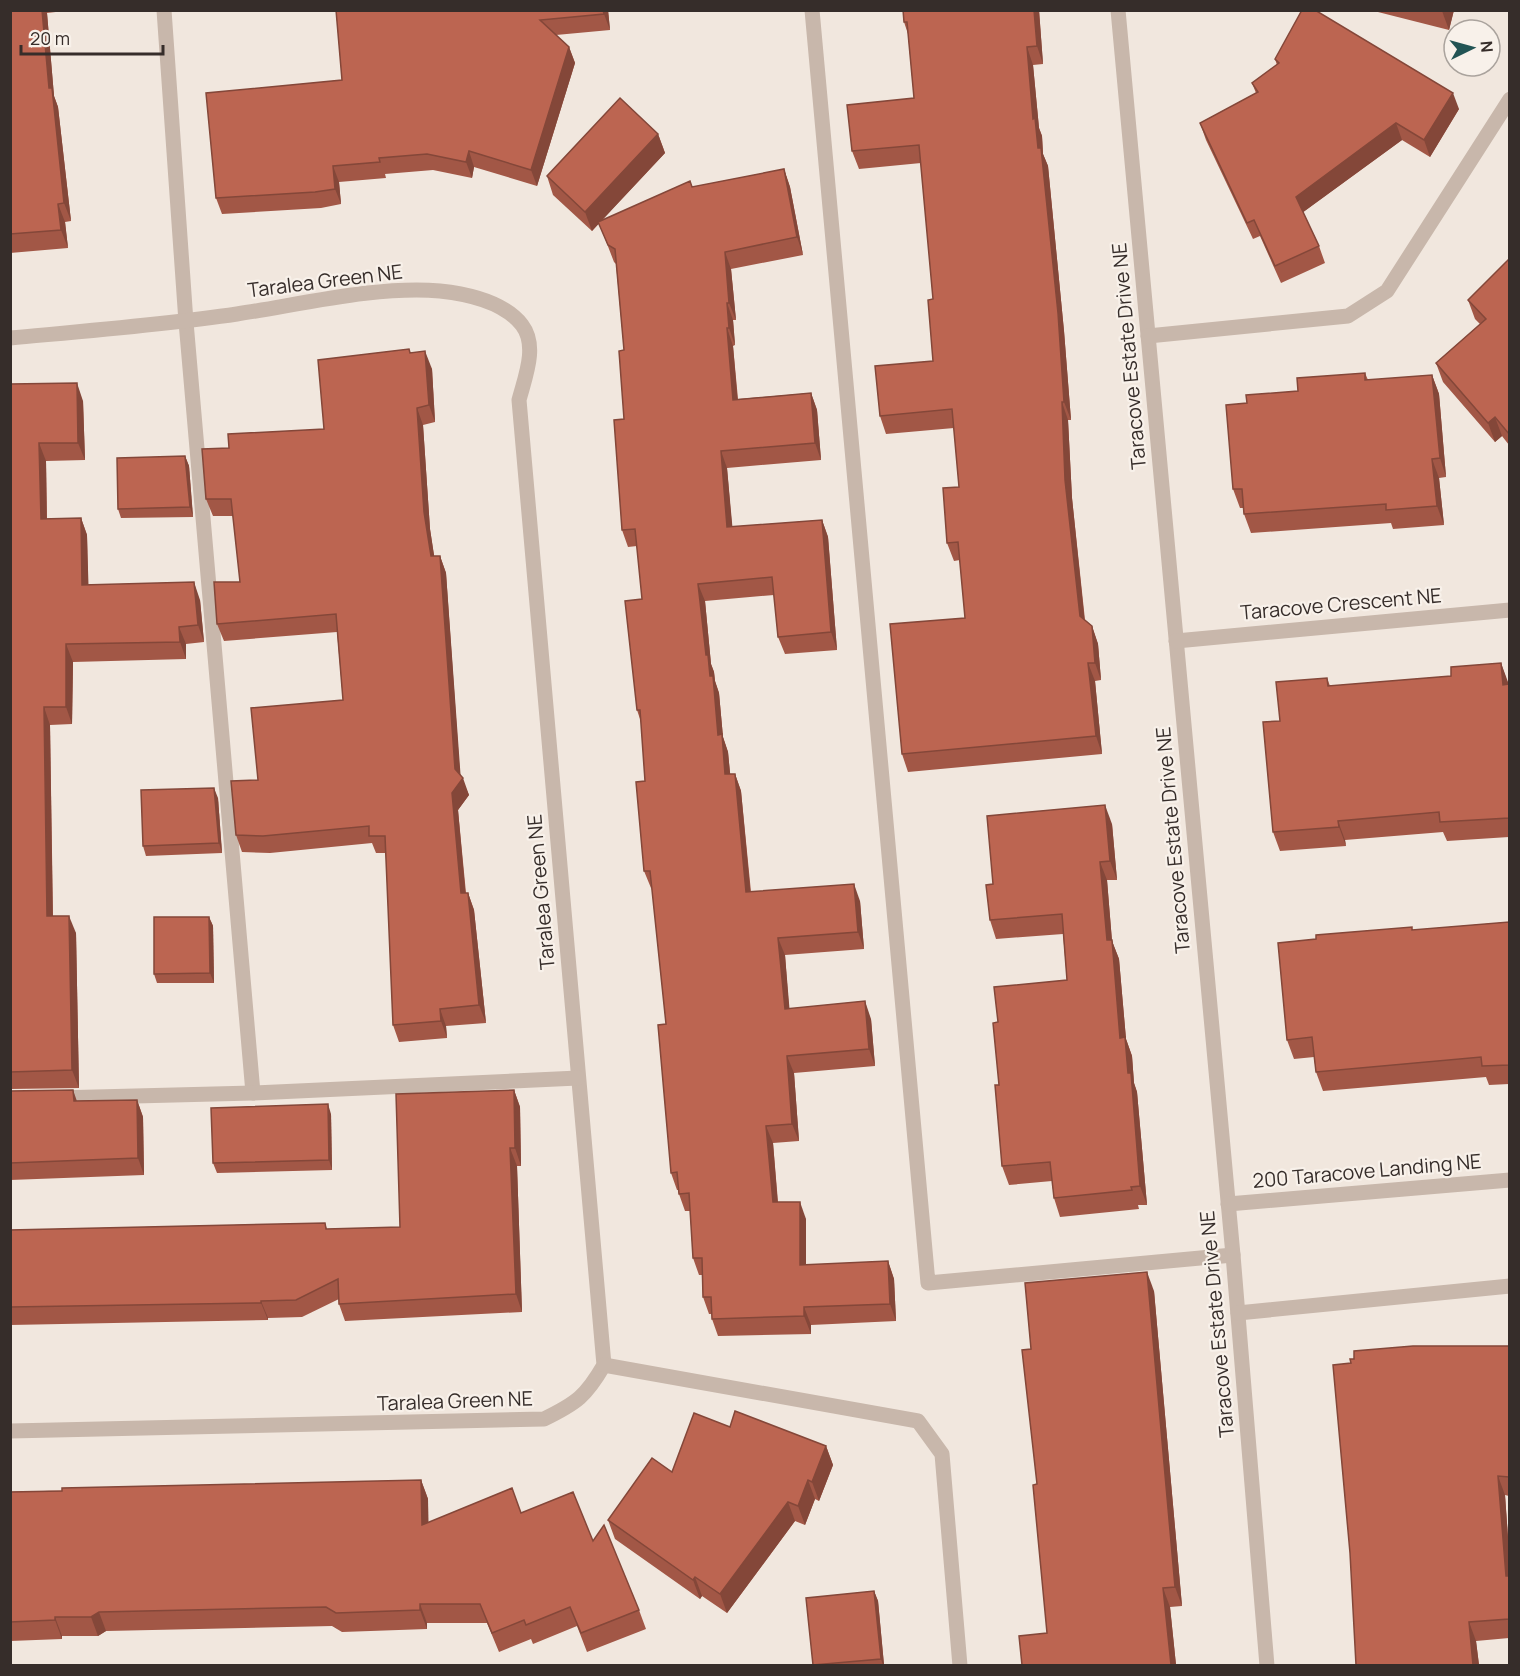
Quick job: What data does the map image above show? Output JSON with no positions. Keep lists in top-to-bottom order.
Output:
{
  "streets": {
    "street": [
      "Taralea Green NE",
      "Taracove Estate Drive NE",
      "Taracove Crescent NE",
      "200 Taracove Landing NE"
    ]
  },
  "crossings": [
    ["Taracove Estate Drive NE", "Taracove Crescent NE"],
    ["Taracove Estate Drive NE", "200 Taracove Landing NE"]
  ],
  "scale_bar": "20 m",
  "north": "right"
}
